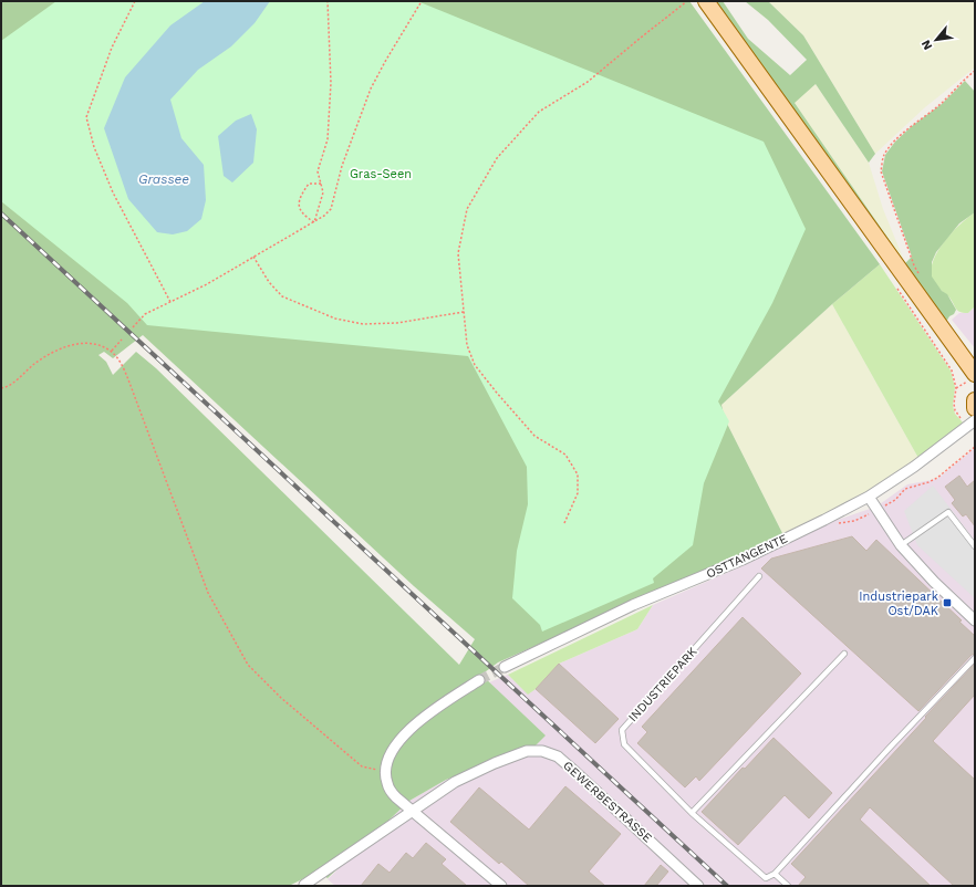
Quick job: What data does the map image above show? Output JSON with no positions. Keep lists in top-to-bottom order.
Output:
{
  "streets": {
    "street": ["OSTTANGENTE", "GEWERBESTRASSE"],
    "lane": ["INDUSTRIEPARK"]
  },
  "water": ["Grassee"],
  "parks": ["Gras-Seen"],
  "places": {
    "transit": ["Industriepark Ost/DAK"]
  },
  "north": "bottom left"
}
